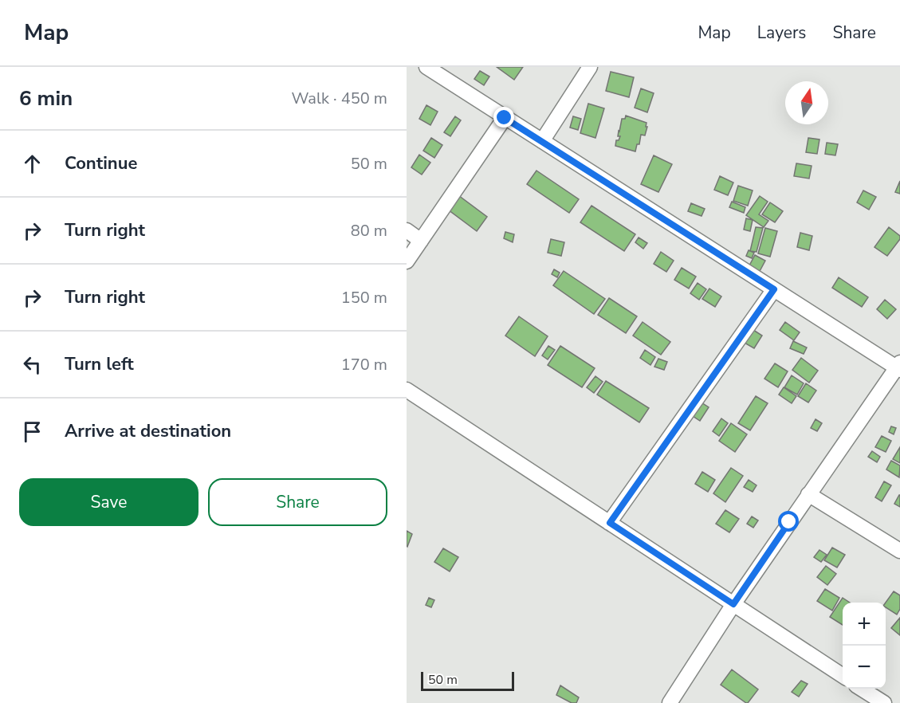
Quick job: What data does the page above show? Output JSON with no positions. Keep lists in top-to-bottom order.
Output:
{
  "scale_bar": "50 m",
  "north": "top",
  "page": {
    "header": "Map",
    "nav": ["Map", "Layers", "Share"],
    "heading": ["6 min", "Walk · 450 m"],
    "list": [
      ["Continue", "50 m"],
      ["Turn right", "80 m"],
      ["Turn right", "150 m"],
      ["Turn left", "170 m"],
      "Arrive at destination"
    ],
    "buttons": ["Save", "Share"],
    "map_buttons": ["+", "−"],
    "scale": "50 m"
  }
}
